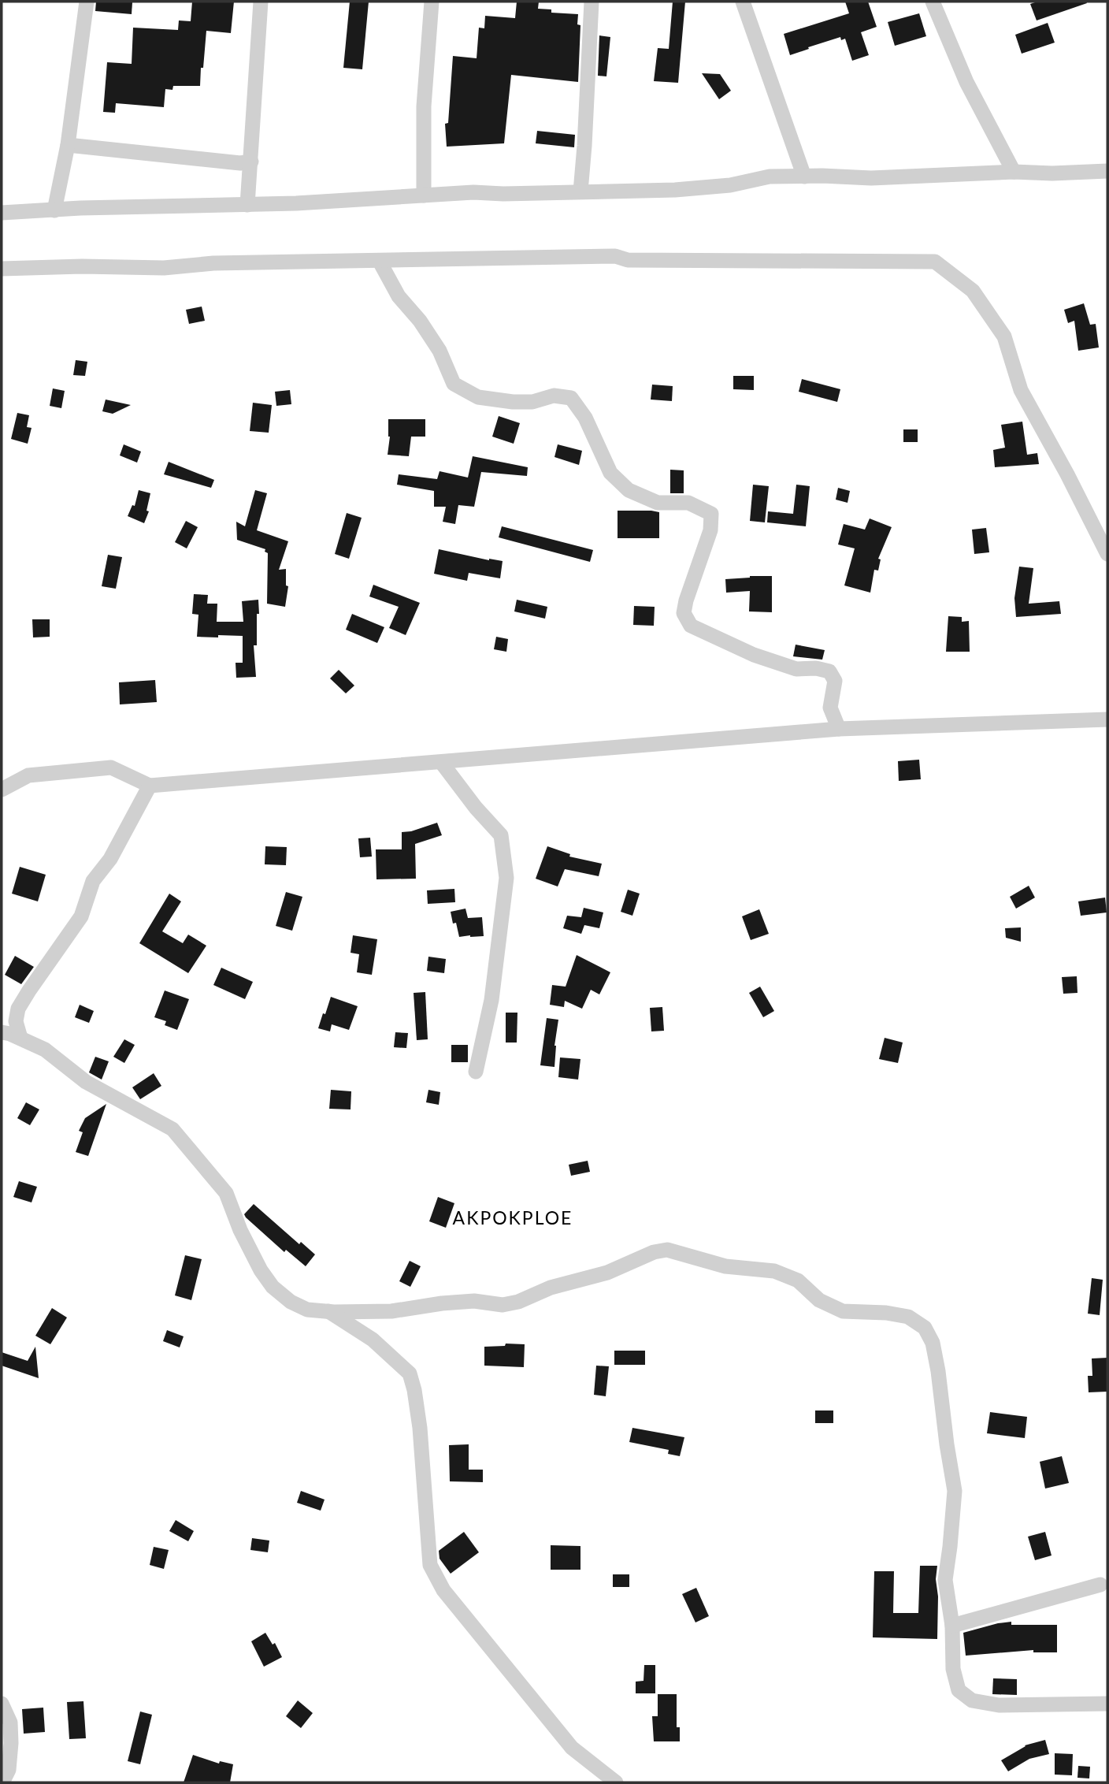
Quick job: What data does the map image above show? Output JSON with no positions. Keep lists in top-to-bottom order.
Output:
{
  "districts": ["AKPOKPLOE"]
}
